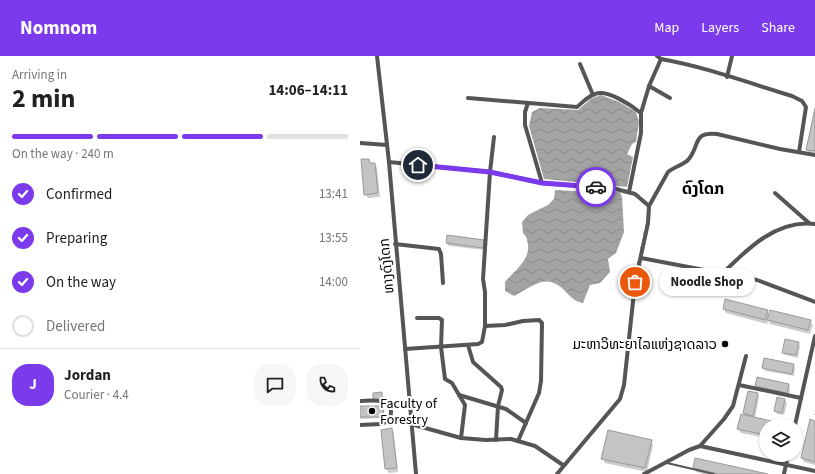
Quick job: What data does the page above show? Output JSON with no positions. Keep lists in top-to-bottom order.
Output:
{
  "streets": {
    "street": ["ທາງດົງໂດກ"]
  },
  "districts": ["ດົງໂດກ"],
  "places": ["Noodle Shop", "ມະຫາວິທະຍາໄລແຫ່ງຊາດລາວ", "Faculty of Forestry"],
  "page": {
    "header": "Nomnom",
    "nav": ["Map", "Layers", "Share"],
    "heading": ["2 min", "Arriving in", "14:06–14:11"],
    "panel": ["Jordan", "Courier · 4.4"],
    "bar": "On the way · 240 m",
    "list": [
      ["Confirmed", "13:41"],
      ["Preparing", "13:55"],
      ["On the way", "14:00"],
      "Delivered"
    ],
    "bubble": "Noodle Shop",
    "round": "J"
  }
}
